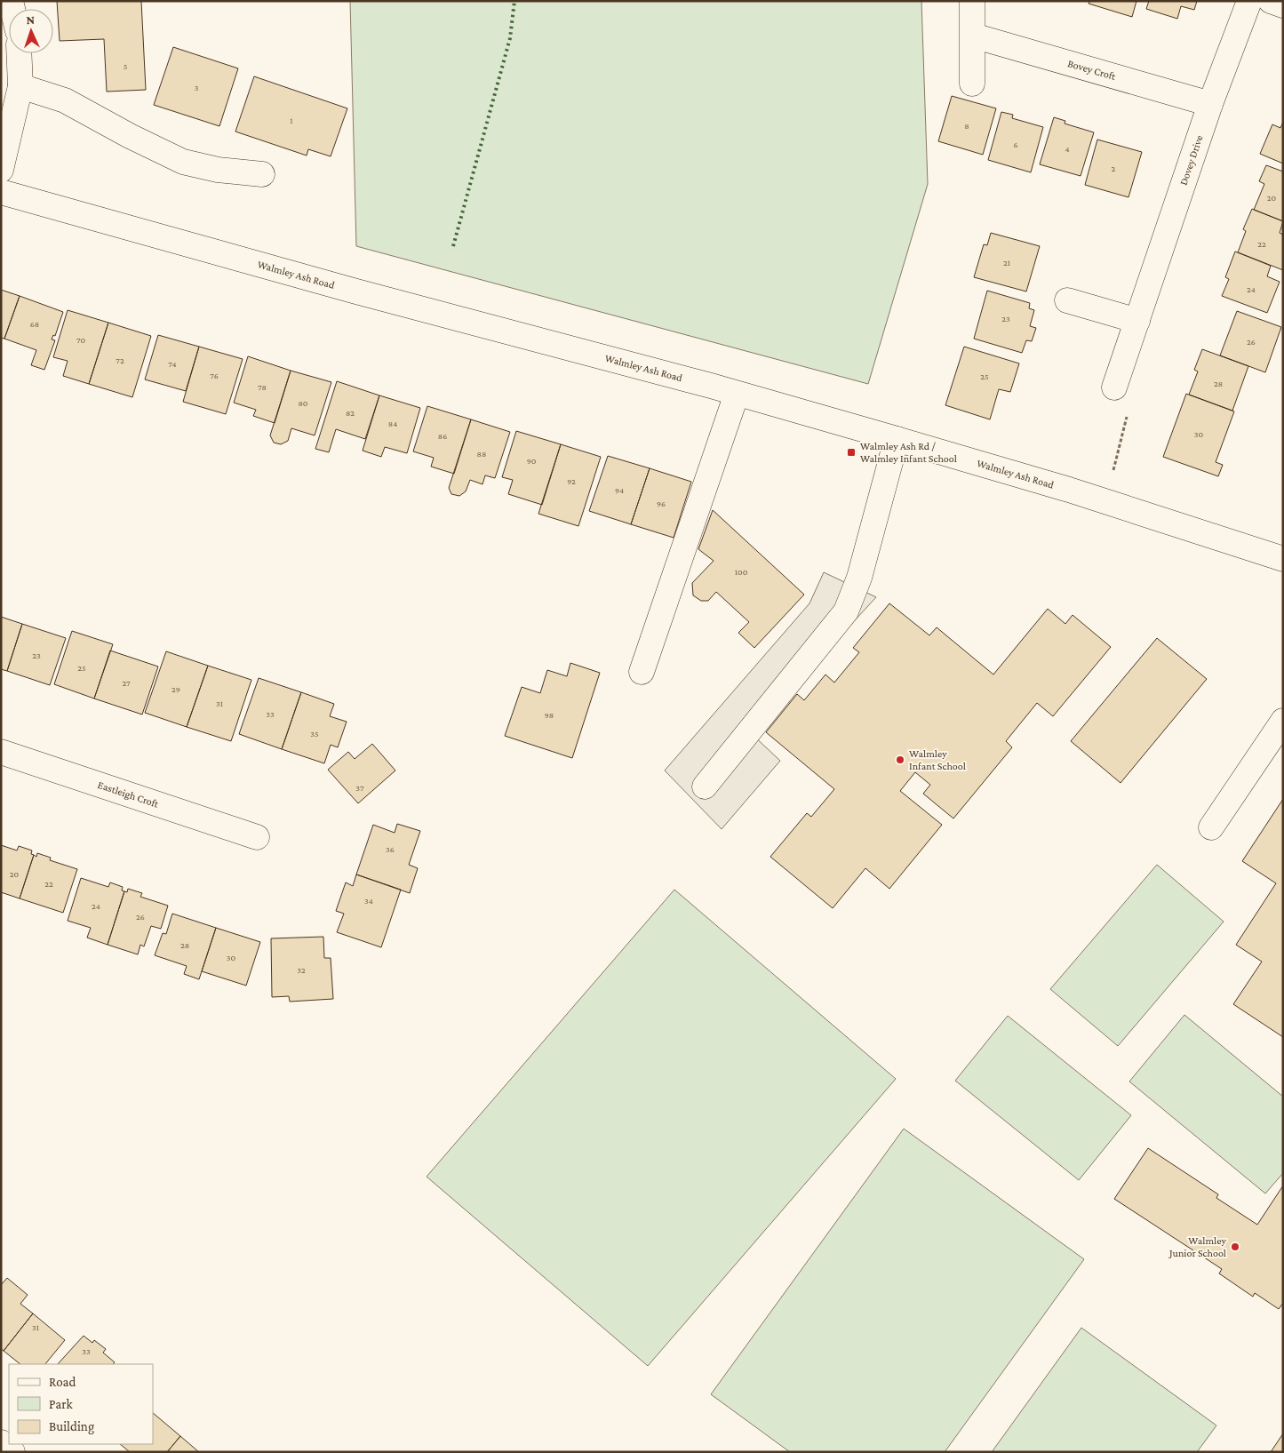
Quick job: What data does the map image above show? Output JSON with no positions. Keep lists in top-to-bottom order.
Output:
{
  "streets": {
    "street": [
      "Bovey Croft",
      "Dovey Drive",
      "Walmley Ash Road",
      "Eastleigh Croft"
    ]
  },
  "crossings": [
    ["Bovey Croft", "Dovey Drive"]
  ],
  "places": {
    "transit": ["Walmley Ash Rd / Walmley Infant School"],
    "other": ["Walmley Infant School", "Walmley Junior School"]
  },
  "house_numbers": [
    "5",
    "3",
    "1",
    "8",
    "6",
    "4",
    "2",
    "20",
    "22",
    "21",
    "24",
    "23",
    "68",
    "70",
    "26",
    "72",
    "74",
    "76",
    "25",
    "28",
    "78",
    "80",
    "82",
    "84",
    "30",
    "86",
    "88",
    "90",
    "92",
    "94",
    "96",
    "100",
    "23",
    "25",
    "27",
    "29",
    "31",
    "33",
    "98",
    "35",
    "37",
    "36",
    "20",
    "22",
    "34",
    "24",
    "26",
    "28",
    "30",
    "32",
    "31",
    "33"
  ],
  "legend": ["Road", "Park", "Building"],
  "north": "top"
}
